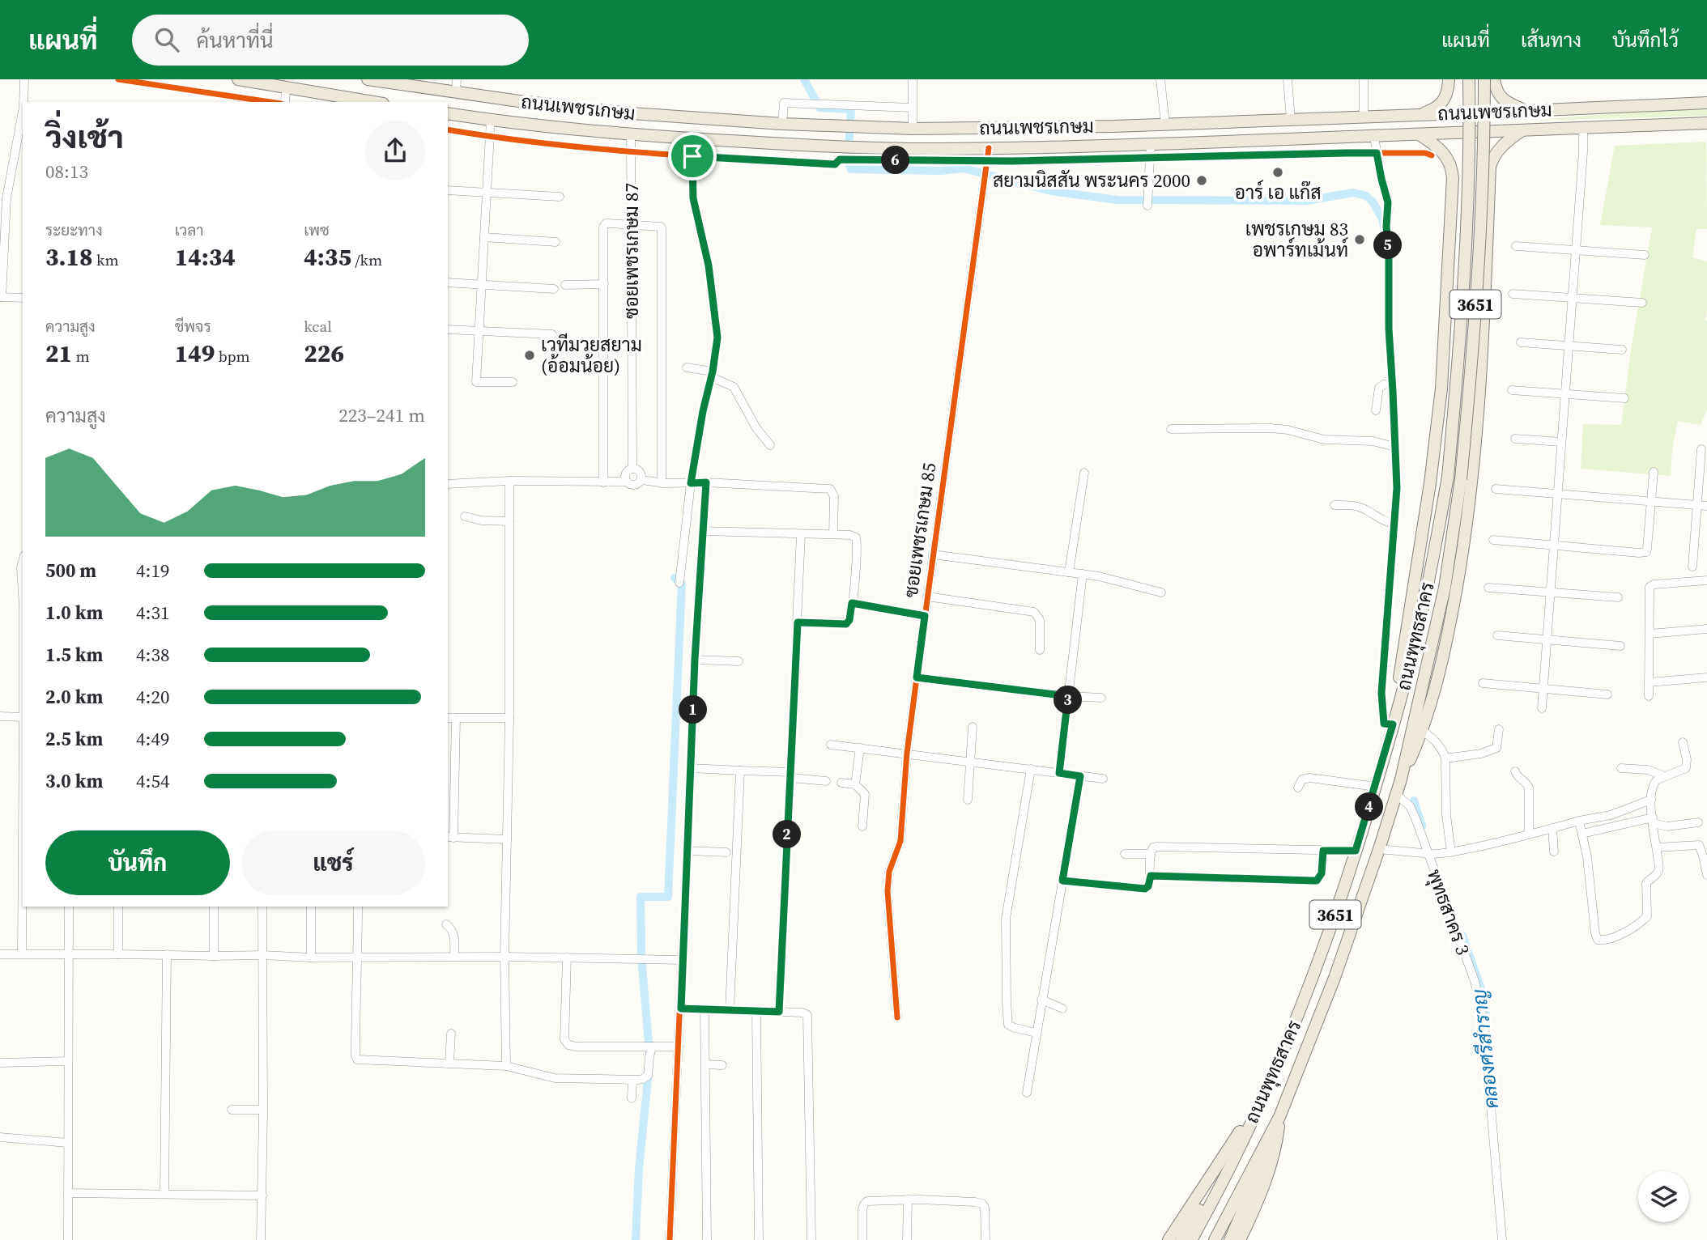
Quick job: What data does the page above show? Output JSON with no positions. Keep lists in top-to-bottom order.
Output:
{
  "streets": {
    "main road": ["ถนนเพชรเกษม", "3651", "ถนนพุทธสาคร"],
    "street": ["ซอยเพชรเกษม 87", "ซอยเพชรเกษม 85", "พุทธสาคร 3"]
  },
  "crossings": [
    ["ถนนเพชรเกษม", "ซอยเพชรเกษม 87"],
    ["ถนนเพชรเกษม", "ซอยเพชรเกษม 85"],
    ["ถนนพุทธสาคร", "พุทธสาคร 3"]
  ],
  "water": ["คลองศรีสำราญ"],
  "places": [
    "อาร์ เอ แก๊ส",
    "สยามนิสสัน พระนคร 2000",
    "เพชรเกษม 83 อพาร์ทเม้นท์",
    "เวทีมวยสยาม (อ้อมน้อย)"
  ],
  "page": {
    "header": "แผนที่",
    "search": "ค้นหาที่นี่",
    "nav": ["แผนที่", "เส้นทาง", "บันทึกไว้"],
    "heading": ["วิ่งเช้า", "08:13"],
    "pins": [
      "6",
      "5",
      "3",
      "1",
      "4",
      "2"
    ],
    "stats": [
      ["ระยะทาง", "3.18 km"],
      ["เวลา", "14:34"],
      ["เพซ", "4:35 /km"],
      ["ความสูง", "21 m"],
      ["ชีพจร", "149 bpm"],
      ["kcal", "226"]
    ],
    "chart": ["ความสูง", "223–241 m"],
    "list": [
      {
        "name": "500 m",
        "note": "4:19"
      },
      {
        "name": "1.0 km",
        "note": "4:31"
      },
      {
        "name": "1.5 km",
        "note": "4:38"
      },
      {
        "name": "2.0 km",
        "note": "4:20"
      },
      {
        "name": "2.5 km",
        "note": "4:49"
      },
      {
        "name": "3.0 km",
        "note": "4:54"
      }
    ],
    "buttons": ["บันทึก", "แชร์"]
  }
}
